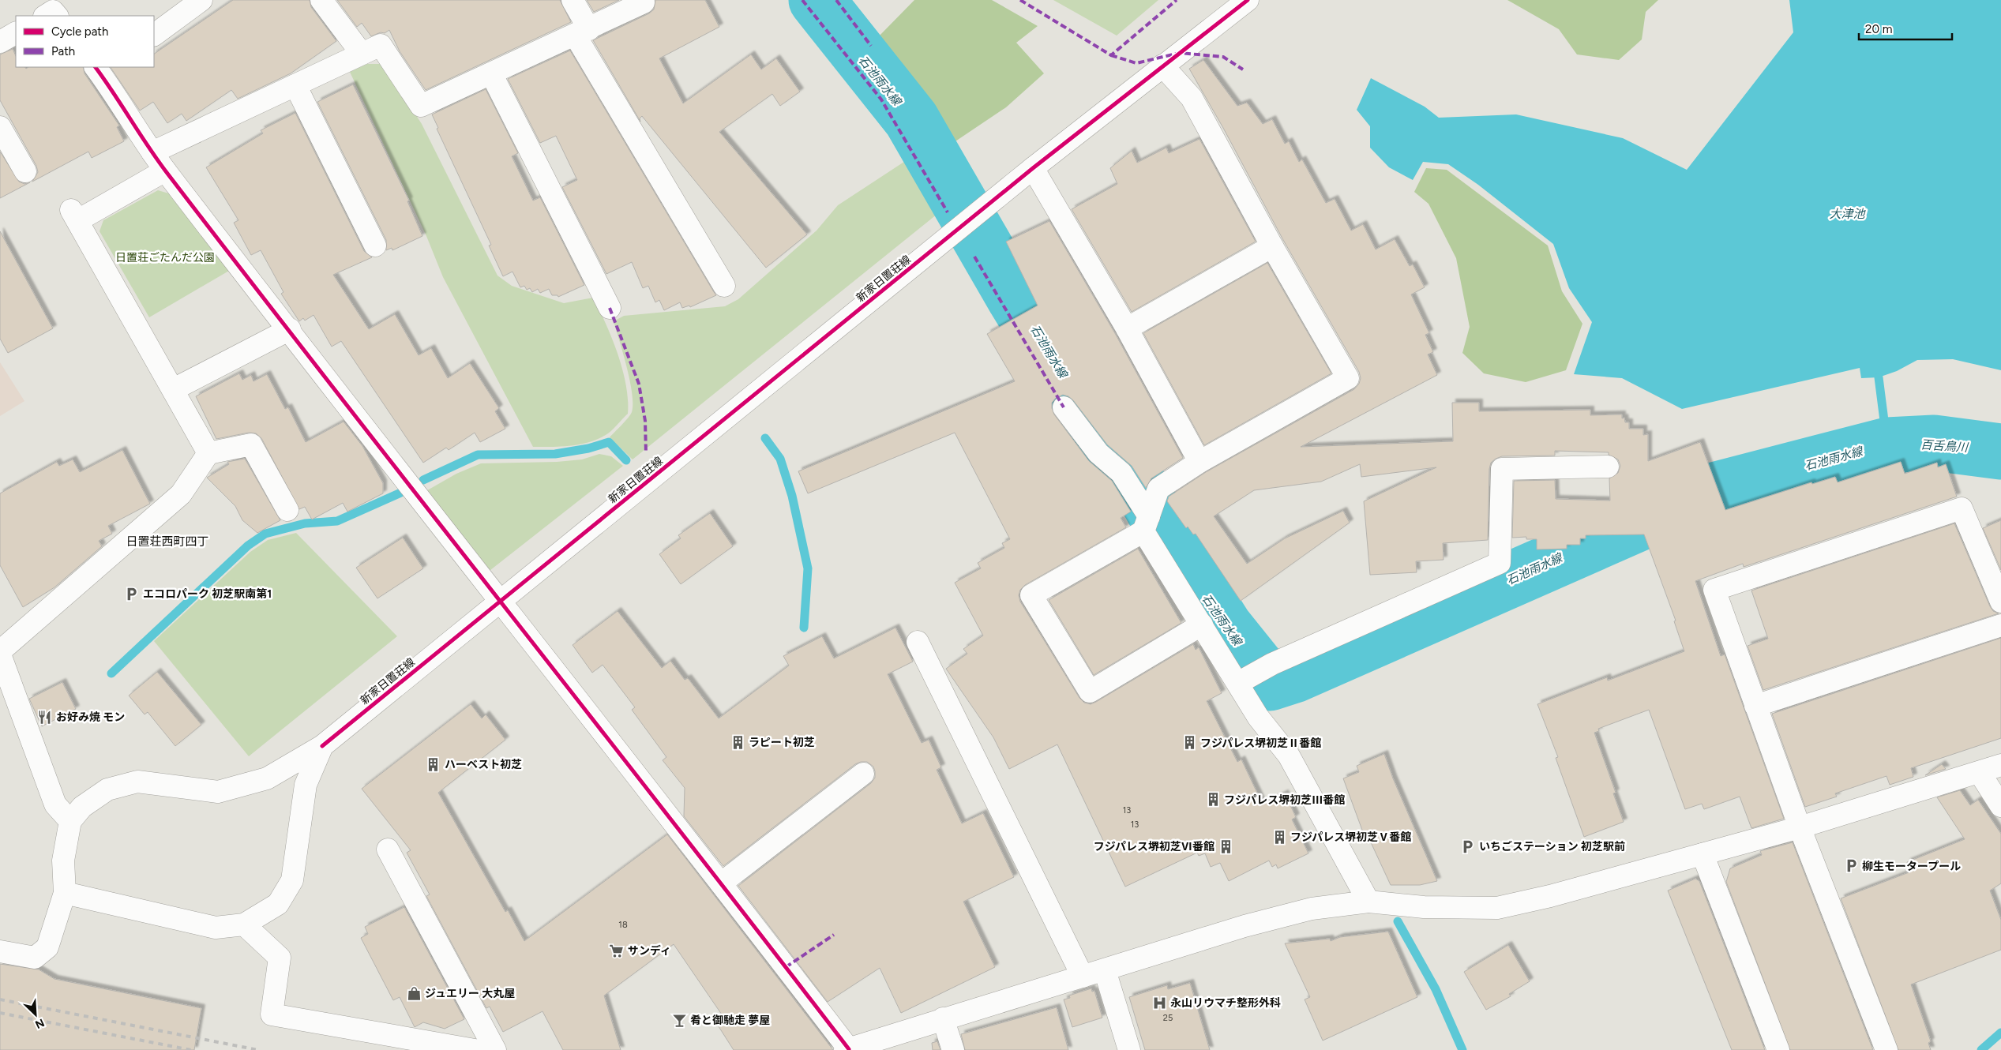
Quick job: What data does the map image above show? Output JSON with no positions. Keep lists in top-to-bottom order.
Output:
{
  "streets": {
    "street": ["新家日置荘線"]
  },
  "districts": ["日置荘西町四丁"],
  "water": ["石池雨水線", "大津池", "百舌鳥川"],
  "parks": ["日置荘ごたんだ公園"],
  "places": {
    "parking": ["エコロパーク 初芝駅南第1", "いちごステーション 初芝駅前", "柳生モータープール"],
    "restaurant": ["お好み焼 モン"],
    "building": [
      "ラピート初芝",
      "フジパレス堺初芝Ⅱ番館",
      "ハーベスト初芝",
      "フジパレス堺初芝Ⅲ番館",
      "フジパレス堺初芝Ⅴ番館",
      "フジパレス堺初芝Ⅵ番館"
    ],
    "supermarket": ["サンディ"],
    "shop": ["ジュエリー 大丸屋"],
    "hospital": ["永山リウマチ整形外科"],
    "bar": ["肴と御馳走 夢屋"]
  },
  "house_numbers": [
    "13",
    "13",
    "18",
    "25"
  ],
  "legend": ["Cycle path", "Path"],
  "scale_bar": "20 m",
  "north": "bottom right"
}
